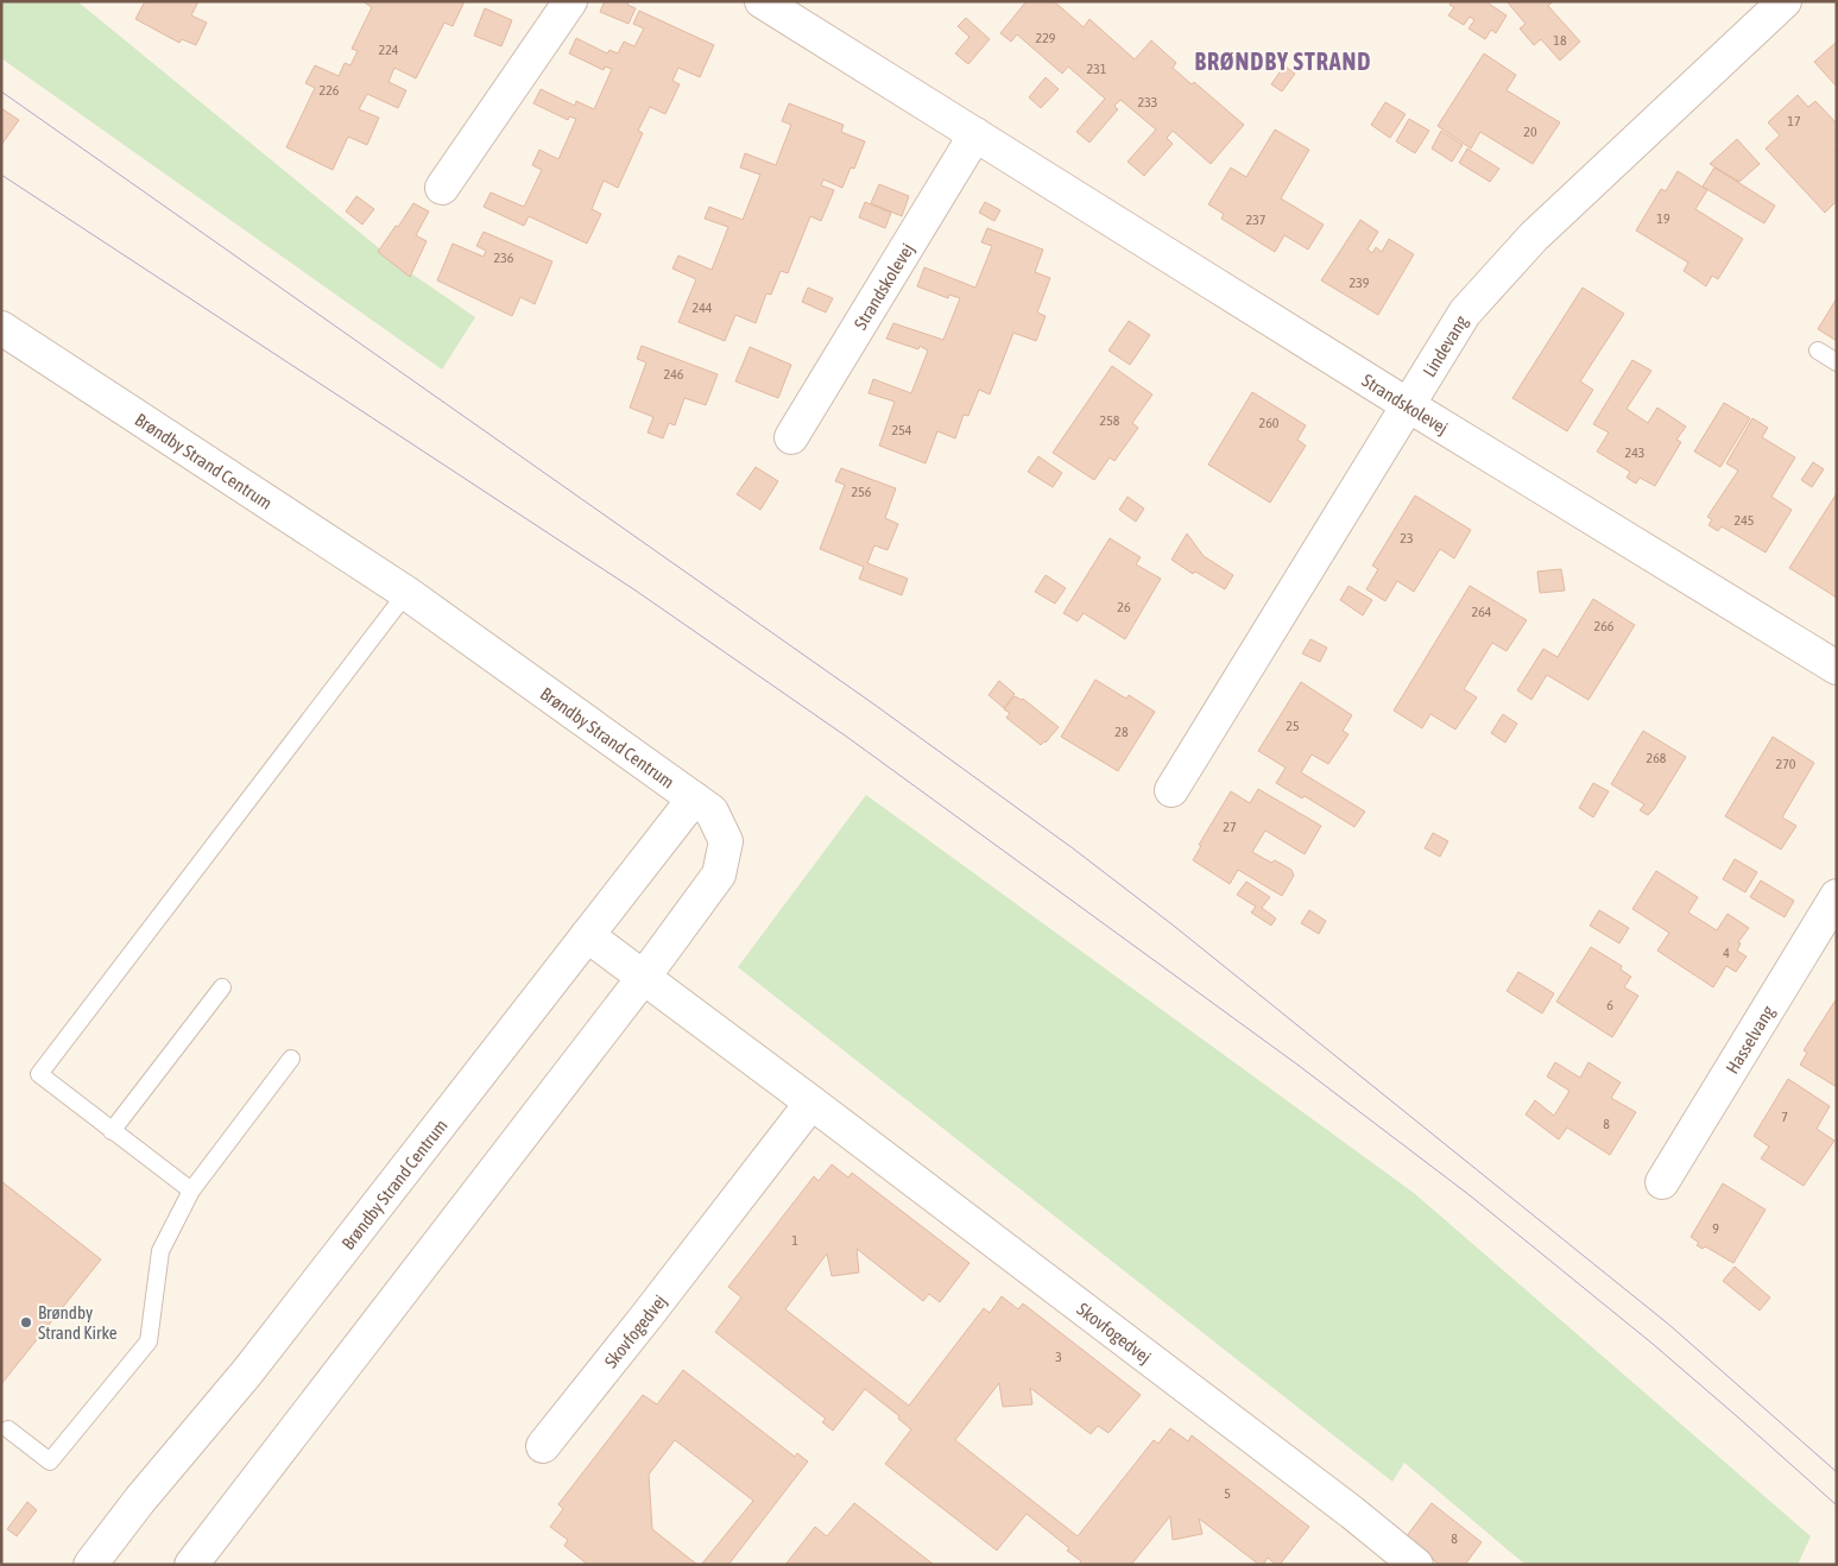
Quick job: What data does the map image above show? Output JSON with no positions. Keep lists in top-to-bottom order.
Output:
{
  "streets": {
    "street": [
      "Strandskolevej",
      "Lindevang",
      "Brøndby Strand Centrum",
      "Hasselvang",
      "Skovfogedvej"
    ]
  },
  "crossings": [
    ["Strandskolevej", "Lindevang"],
    ["Brøndby Strand Centrum", "Skovfogedvej"]
  ],
  "districts": ["BRØNDBY STRAND"],
  "places": ["Brøndby Strand Kirke"],
  "house_numbers": [
    "229",
    "18",
    "224",
    "231",
    "226",
    "233",
    "17",
    "20",
    "19",
    "237",
    "236",
    "239",
    "244",
    "246",
    "258",
    "260",
    "254",
    "243",
    "256",
    "245",
    "23",
    "26",
    "264",
    "266",
    "25",
    "28",
    "268",
    "270",
    "27",
    "4",
    "6",
    "7",
    "8",
    "9",
    "1",
    "3",
    "5",
    "8"
  ]
}
